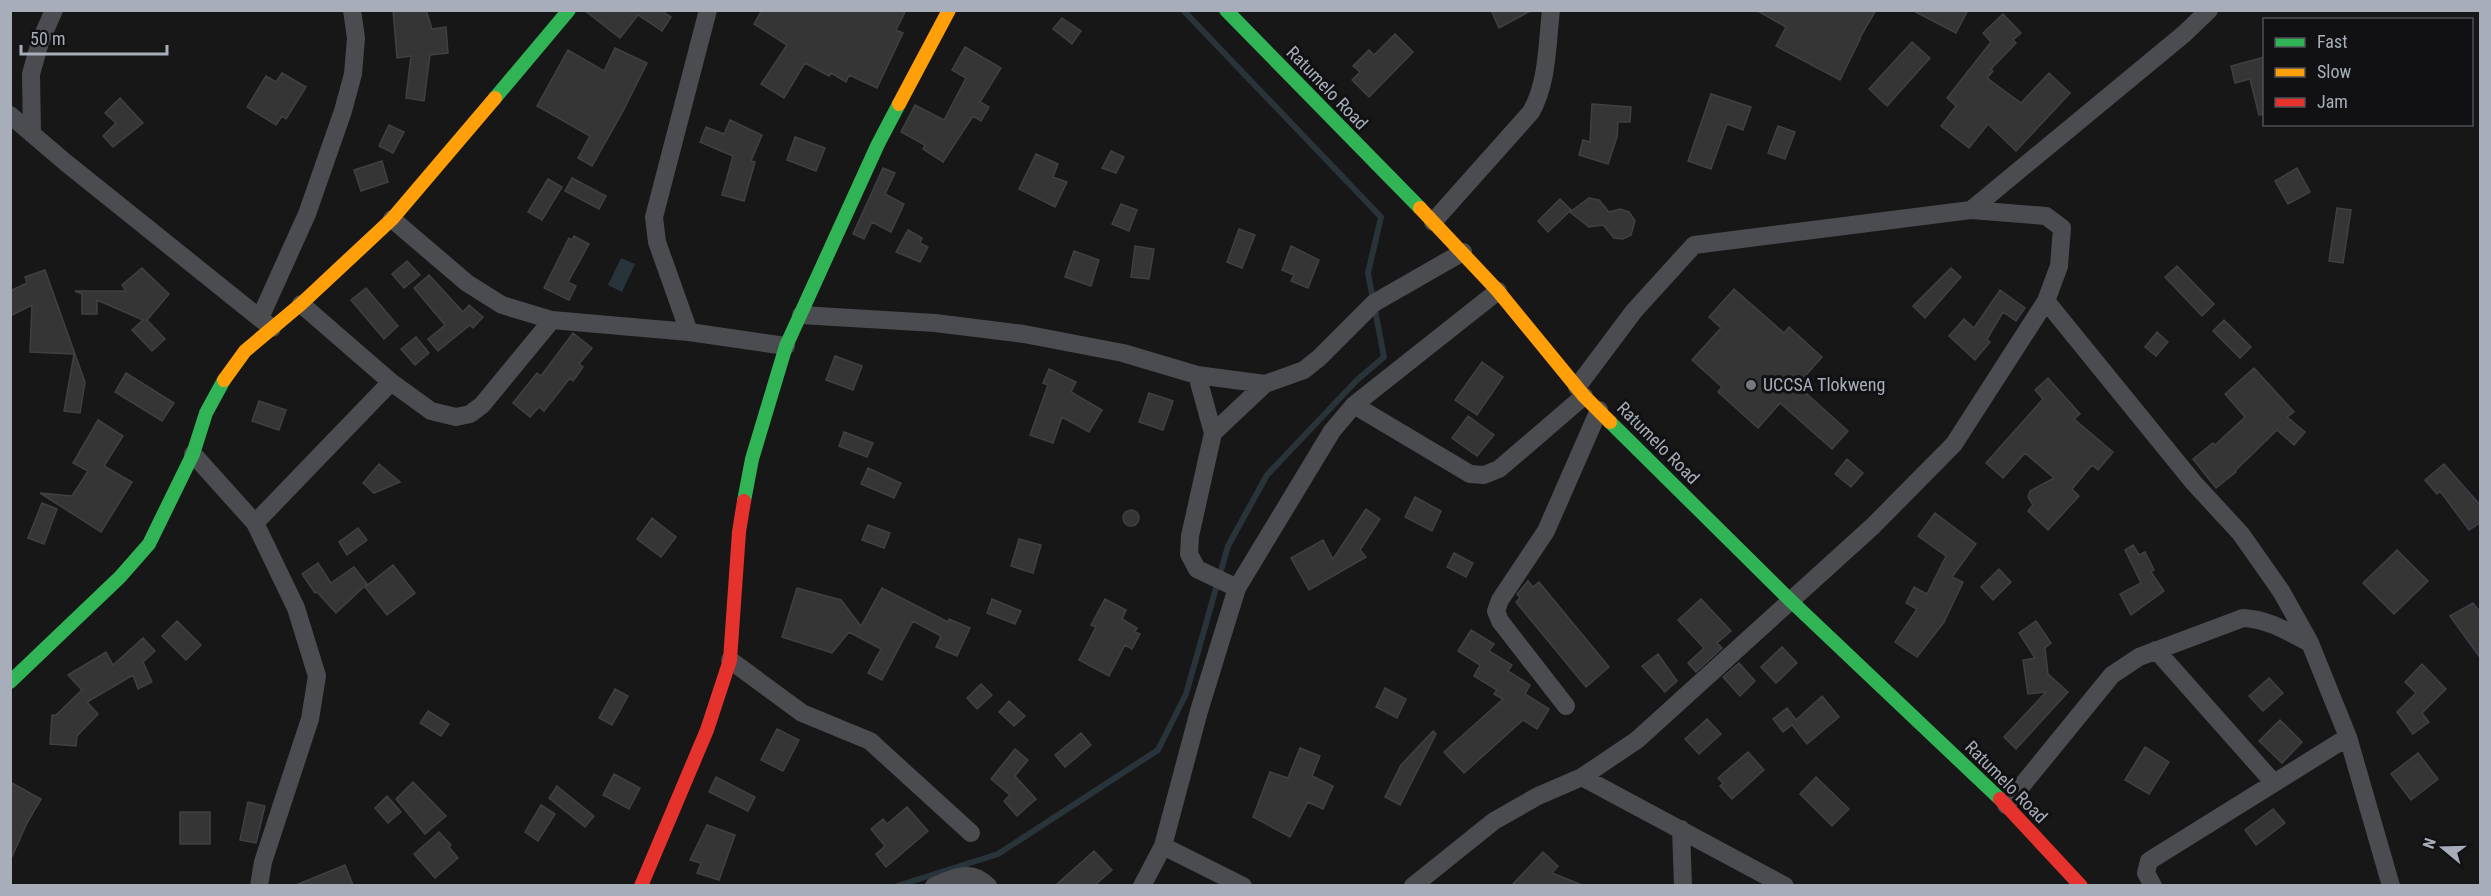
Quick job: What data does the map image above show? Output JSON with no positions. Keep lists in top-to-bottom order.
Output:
{
  "streets": {
    "street": ["Ratumelo Road"]
  },
  "places": ["UCCSA Tlokweng"],
  "legend": ["Fast", "Slow", "Jam"],
  "scale_bar": "50 m",
  "north": "left"
}
